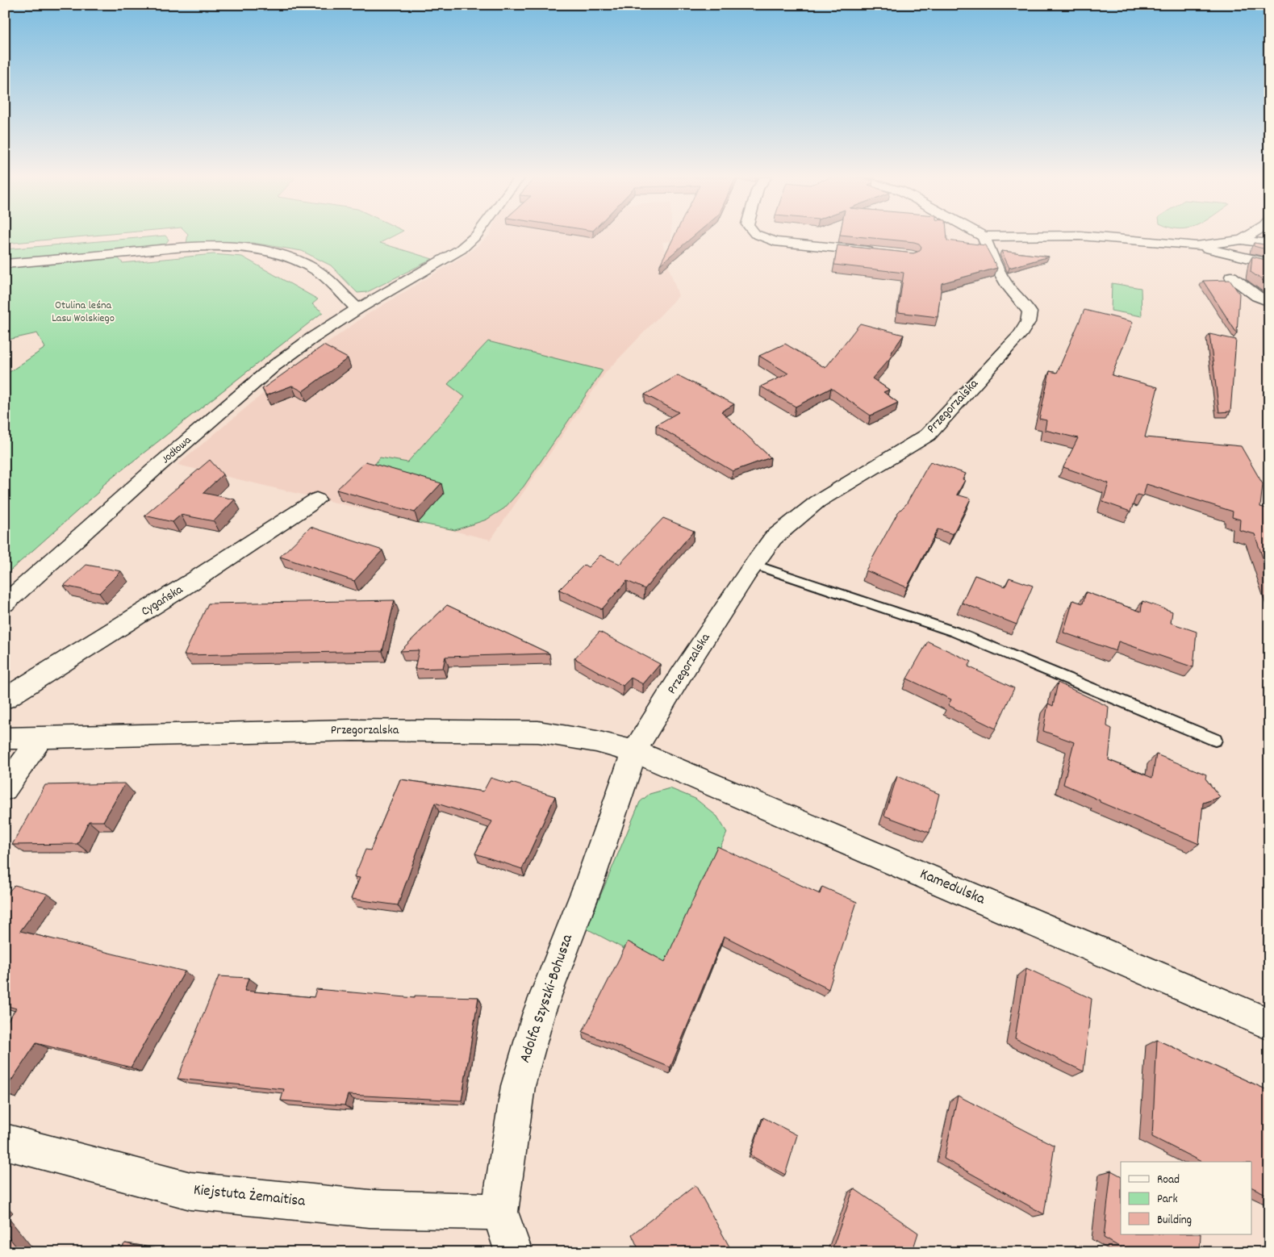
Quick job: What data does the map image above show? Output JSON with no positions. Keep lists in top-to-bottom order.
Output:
{
  "streets": {
    "street": [
      "Przegorzalska",
      "Jodłowa",
      "Cygańska",
      "Kamedulska",
      "Adolfa Szyszki-Bohusza",
      "Kiejstuta Żemaitisa"
    ]
  },
  "crossings": [
    ["Przegorzalska", "Kamedulska"],
    ["Przegorzalska", "Adolfa Szyszki-Bohusza"],
    ["Kamedulska", "Adolfa Szyszki-Bohusza"],
    ["Adolfa Szyszki-Bohusza", "Kiejstuta Żemaitisa"]
  ],
  "parks": ["Otulina leśna Lasu Wolskiego"],
  "legend": ["Road", "Park", "Building"]
}
